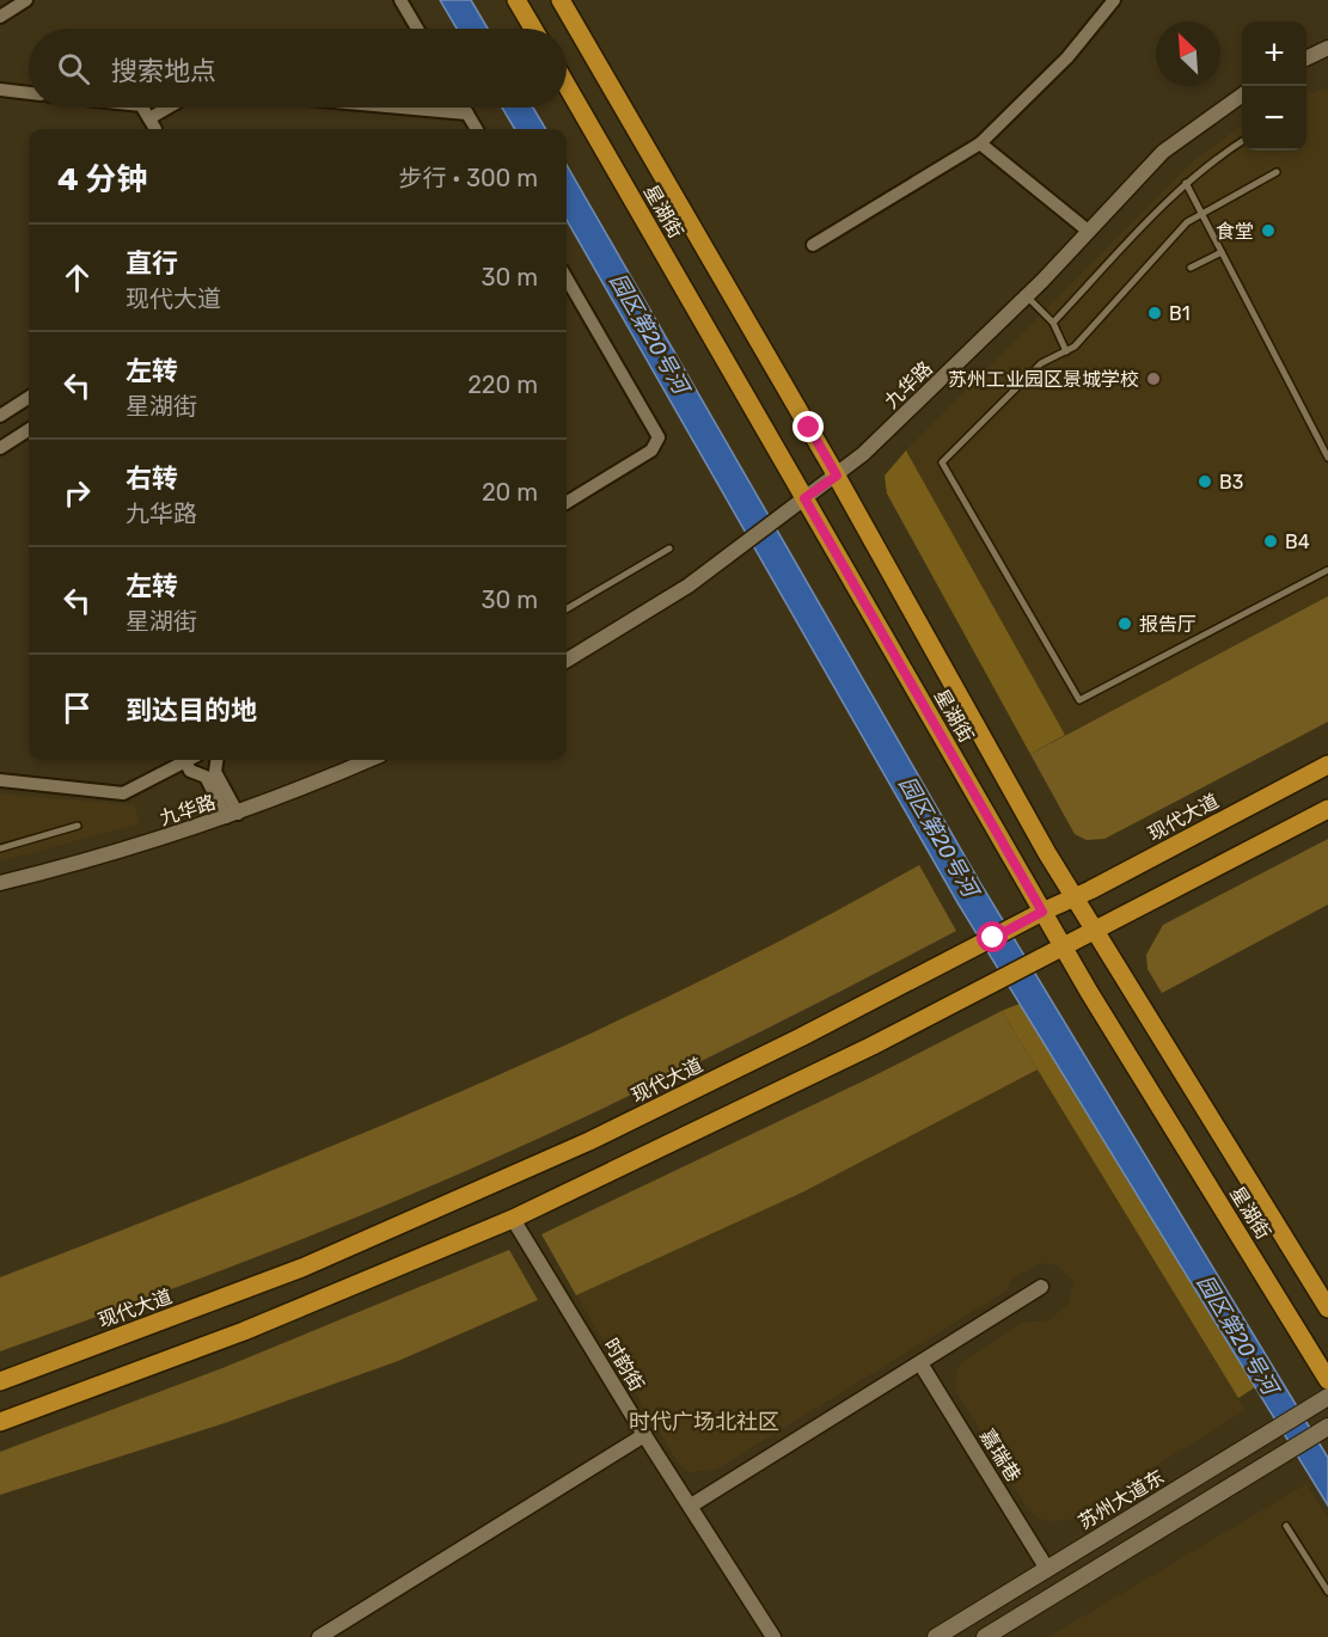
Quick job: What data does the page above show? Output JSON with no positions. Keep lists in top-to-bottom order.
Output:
{
  "streets": {
    "main road": ["星湖街", "现代大道", "苏州大道东"],
    "street": ["九华路", "时韵街", "嘉瑞巷"]
  },
  "crossings": [
    ["星湖街", "九华路"],
    ["星湖街", "现代大道"],
    ["嘉瑞巷", "苏州大道东"]
  ],
  "districts": ["时代广场北社区"],
  "water": ["园区第20号河"],
  "places": [
    "食堂",
    "B1",
    "苏州工业园区景城学校",
    "B3",
    "B4",
    "报告厅"
  ],
  "north": "top left",
  "page": {
    "map_buttons": ["+", "−"],
    "search": "搜索地点",
    "heading": ["4 分钟", "步行 · 300 m"],
    "list": [
      ["直行", "现代大道", "30 m"],
      ["左转", "星湖街", "220 m"],
      ["右转", "九华路", "20 m"],
      ["左转", "星湖街", "30 m"],
      "到达目的地"
    ]
  }
}
